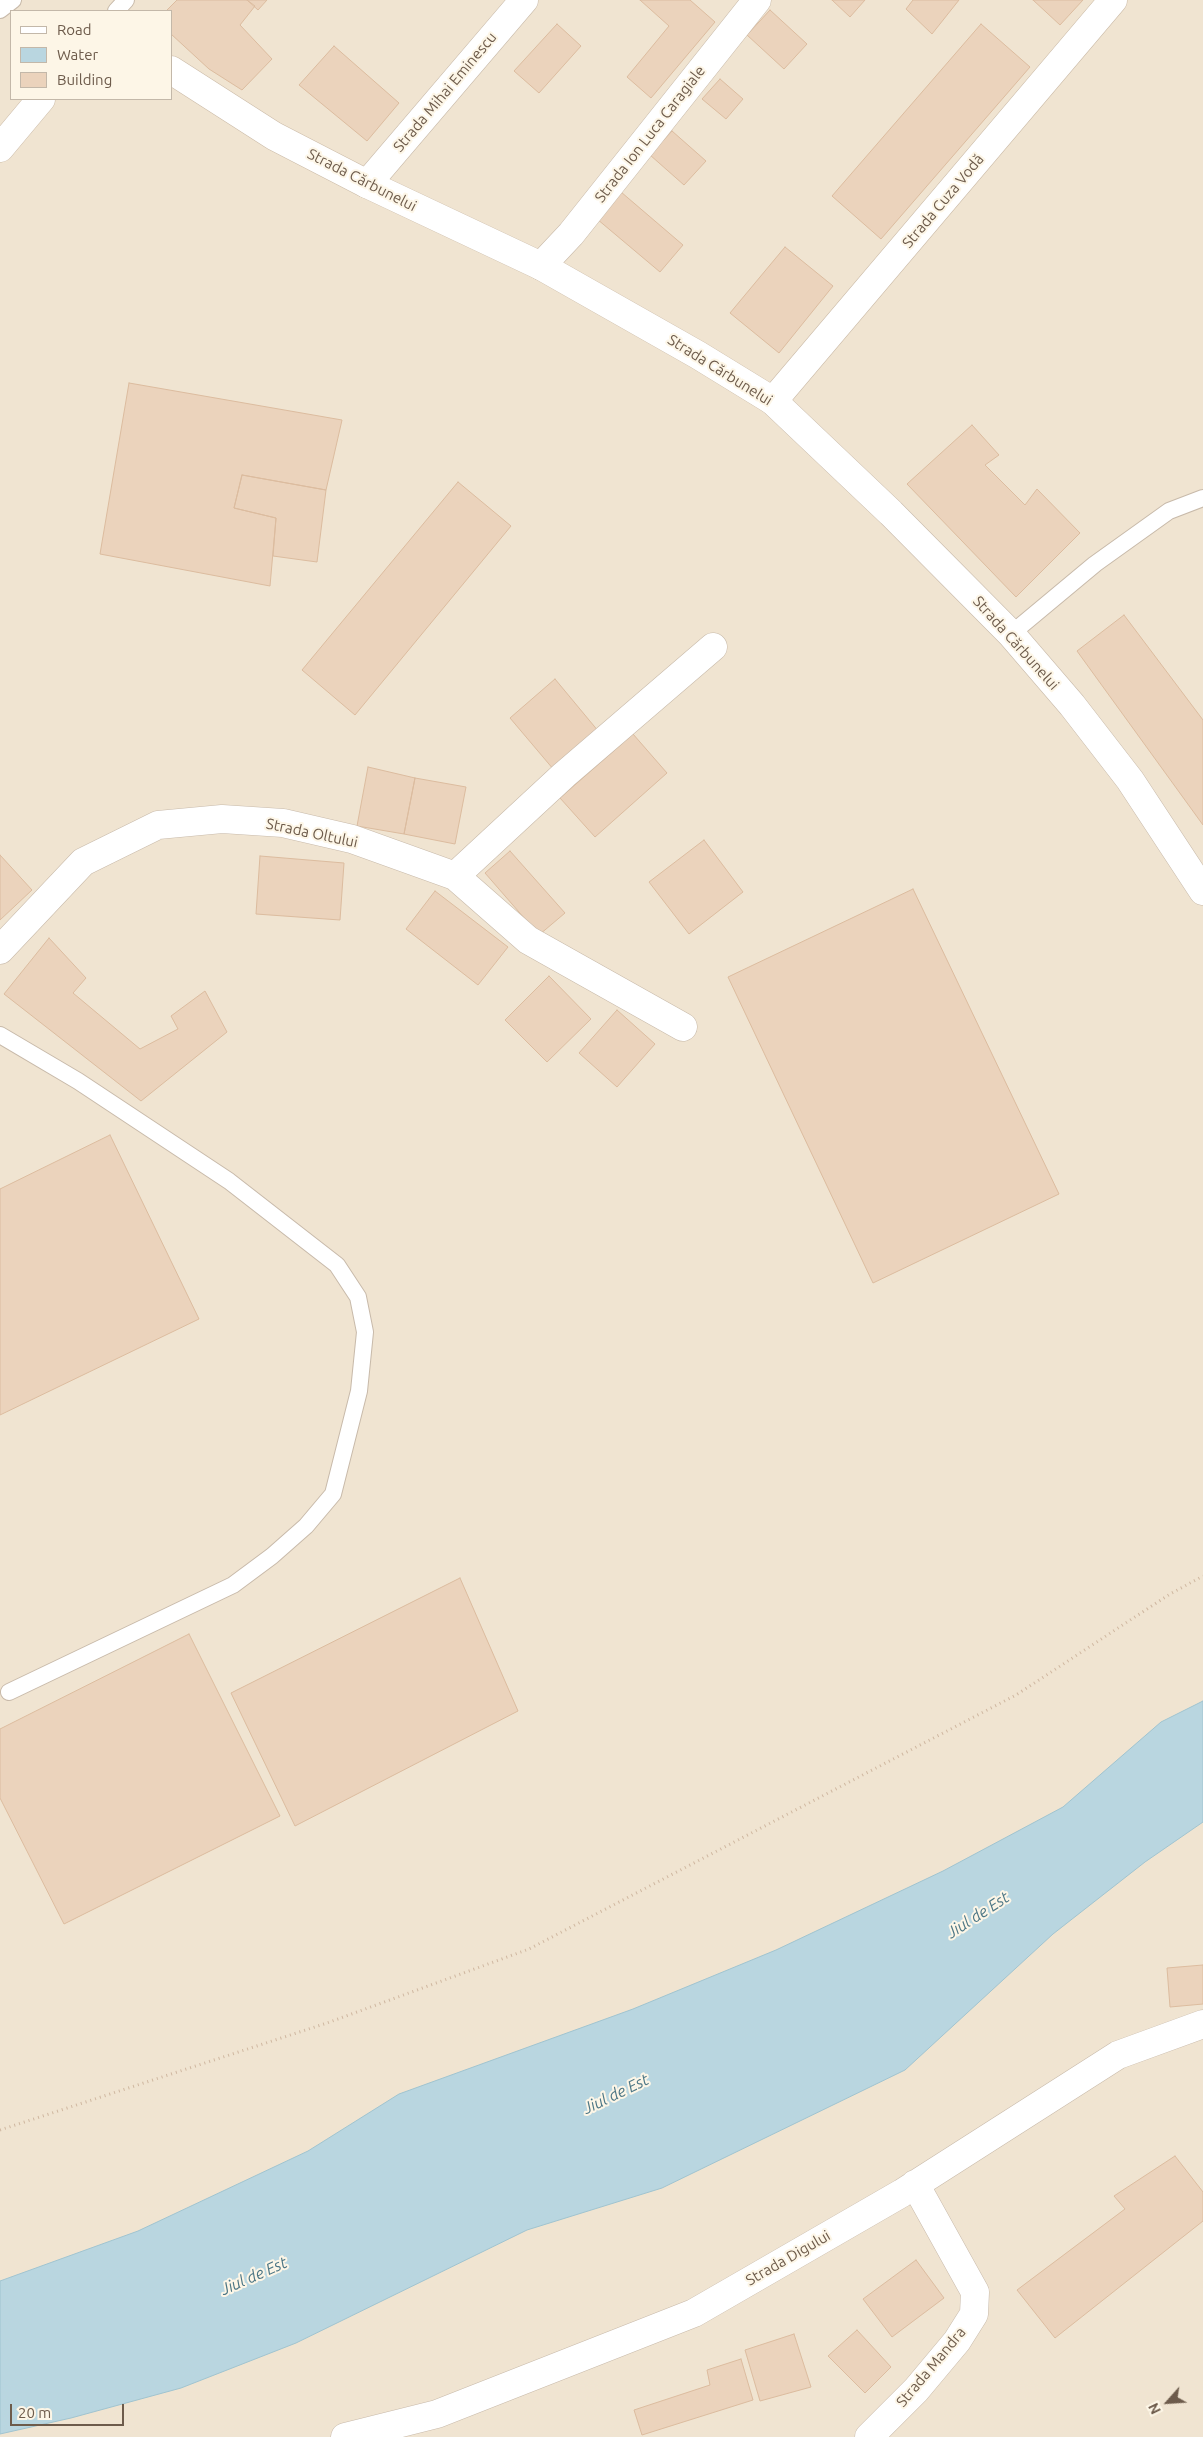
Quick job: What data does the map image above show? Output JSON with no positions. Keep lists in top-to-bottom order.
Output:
{
  "streets": {
    "street": [
      "Strada Mihai Eminescu",
      "Strada Ion Luca Caragiale",
      "Strada Cărbunelui",
      "Strada Cuza Vodă",
      "Strada Oltului",
      "Strada Digului",
      "Strada Mandra"
    ]
  },
  "crossings": [
    ["Strada Mihai Eminescu", "Strada Cărbunelui"],
    ["Strada Ion Luca Caragiale", "Strada Cărbunelui"],
    ["Strada Cărbunelui", "Strada Cuza Vodă"],
    ["Strada Digului", "Strada Mandra"]
  ],
  "water": ["Jiul de Est"],
  "legend": ["Road", "Water", "Building"],
  "scale_bar": "20 m",
  "north": "bottom left"
}
